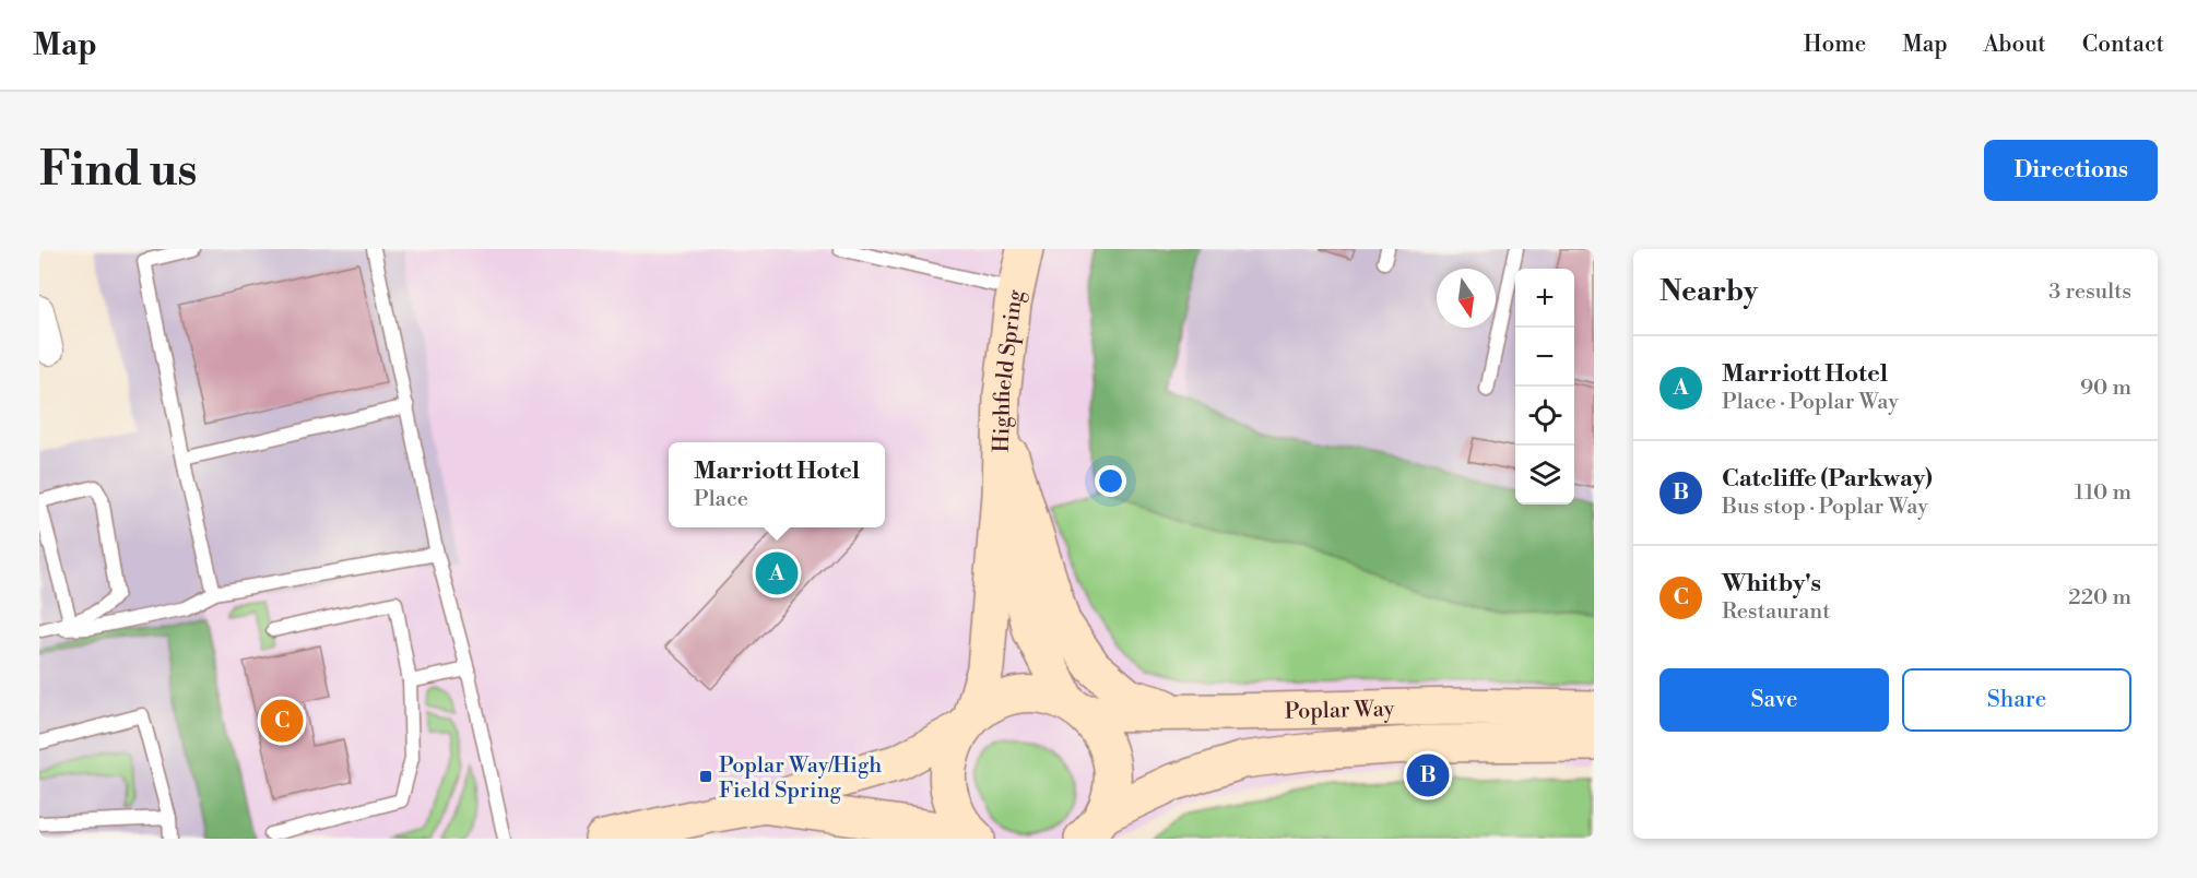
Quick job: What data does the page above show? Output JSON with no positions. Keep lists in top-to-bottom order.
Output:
{
  "streets": {
    "main road": ["Highfield Spring", "Poplar Way"]
  },
  "crossings": [
    ["Highfield Spring", "Poplar Way"]
  ],
  "places": {
    "transit": ["Poplar Way/High Field Spring"]
  },
  "north": "bottom",
  "page": {
    "header": "Map",
    "nav": [
      "Home",
      "Map",
      "About",
      "Contact"
    ],
    "buttons": [
      "Directions",
      ["Save", "Share"]
    ],
    "title": "Find us",
    "heading": ["Nearby", "3 results"],
    "map_buttons": ["+", "−"],
    "list": [
      {
        "mark": "A",
        "name": "Marriott Hotel",
        "note": "Place · Poplar Way",
        "value": "90 m"
      },
      {
        "mark": "B",
        "name": "Catcliffe (Parkway)",
        "note": "Bus stop · Poplar Way",
        "value": "110 m"
      },
      {
        "mark": "C",
        "name": "Whitby's",
        "note": "Restaurant",
        "value": "220 m"
      }
    ],
    "popup": ["Marriott Hotel", "Place"],
    "pins": ["A", "C", "B"]
  }
}
